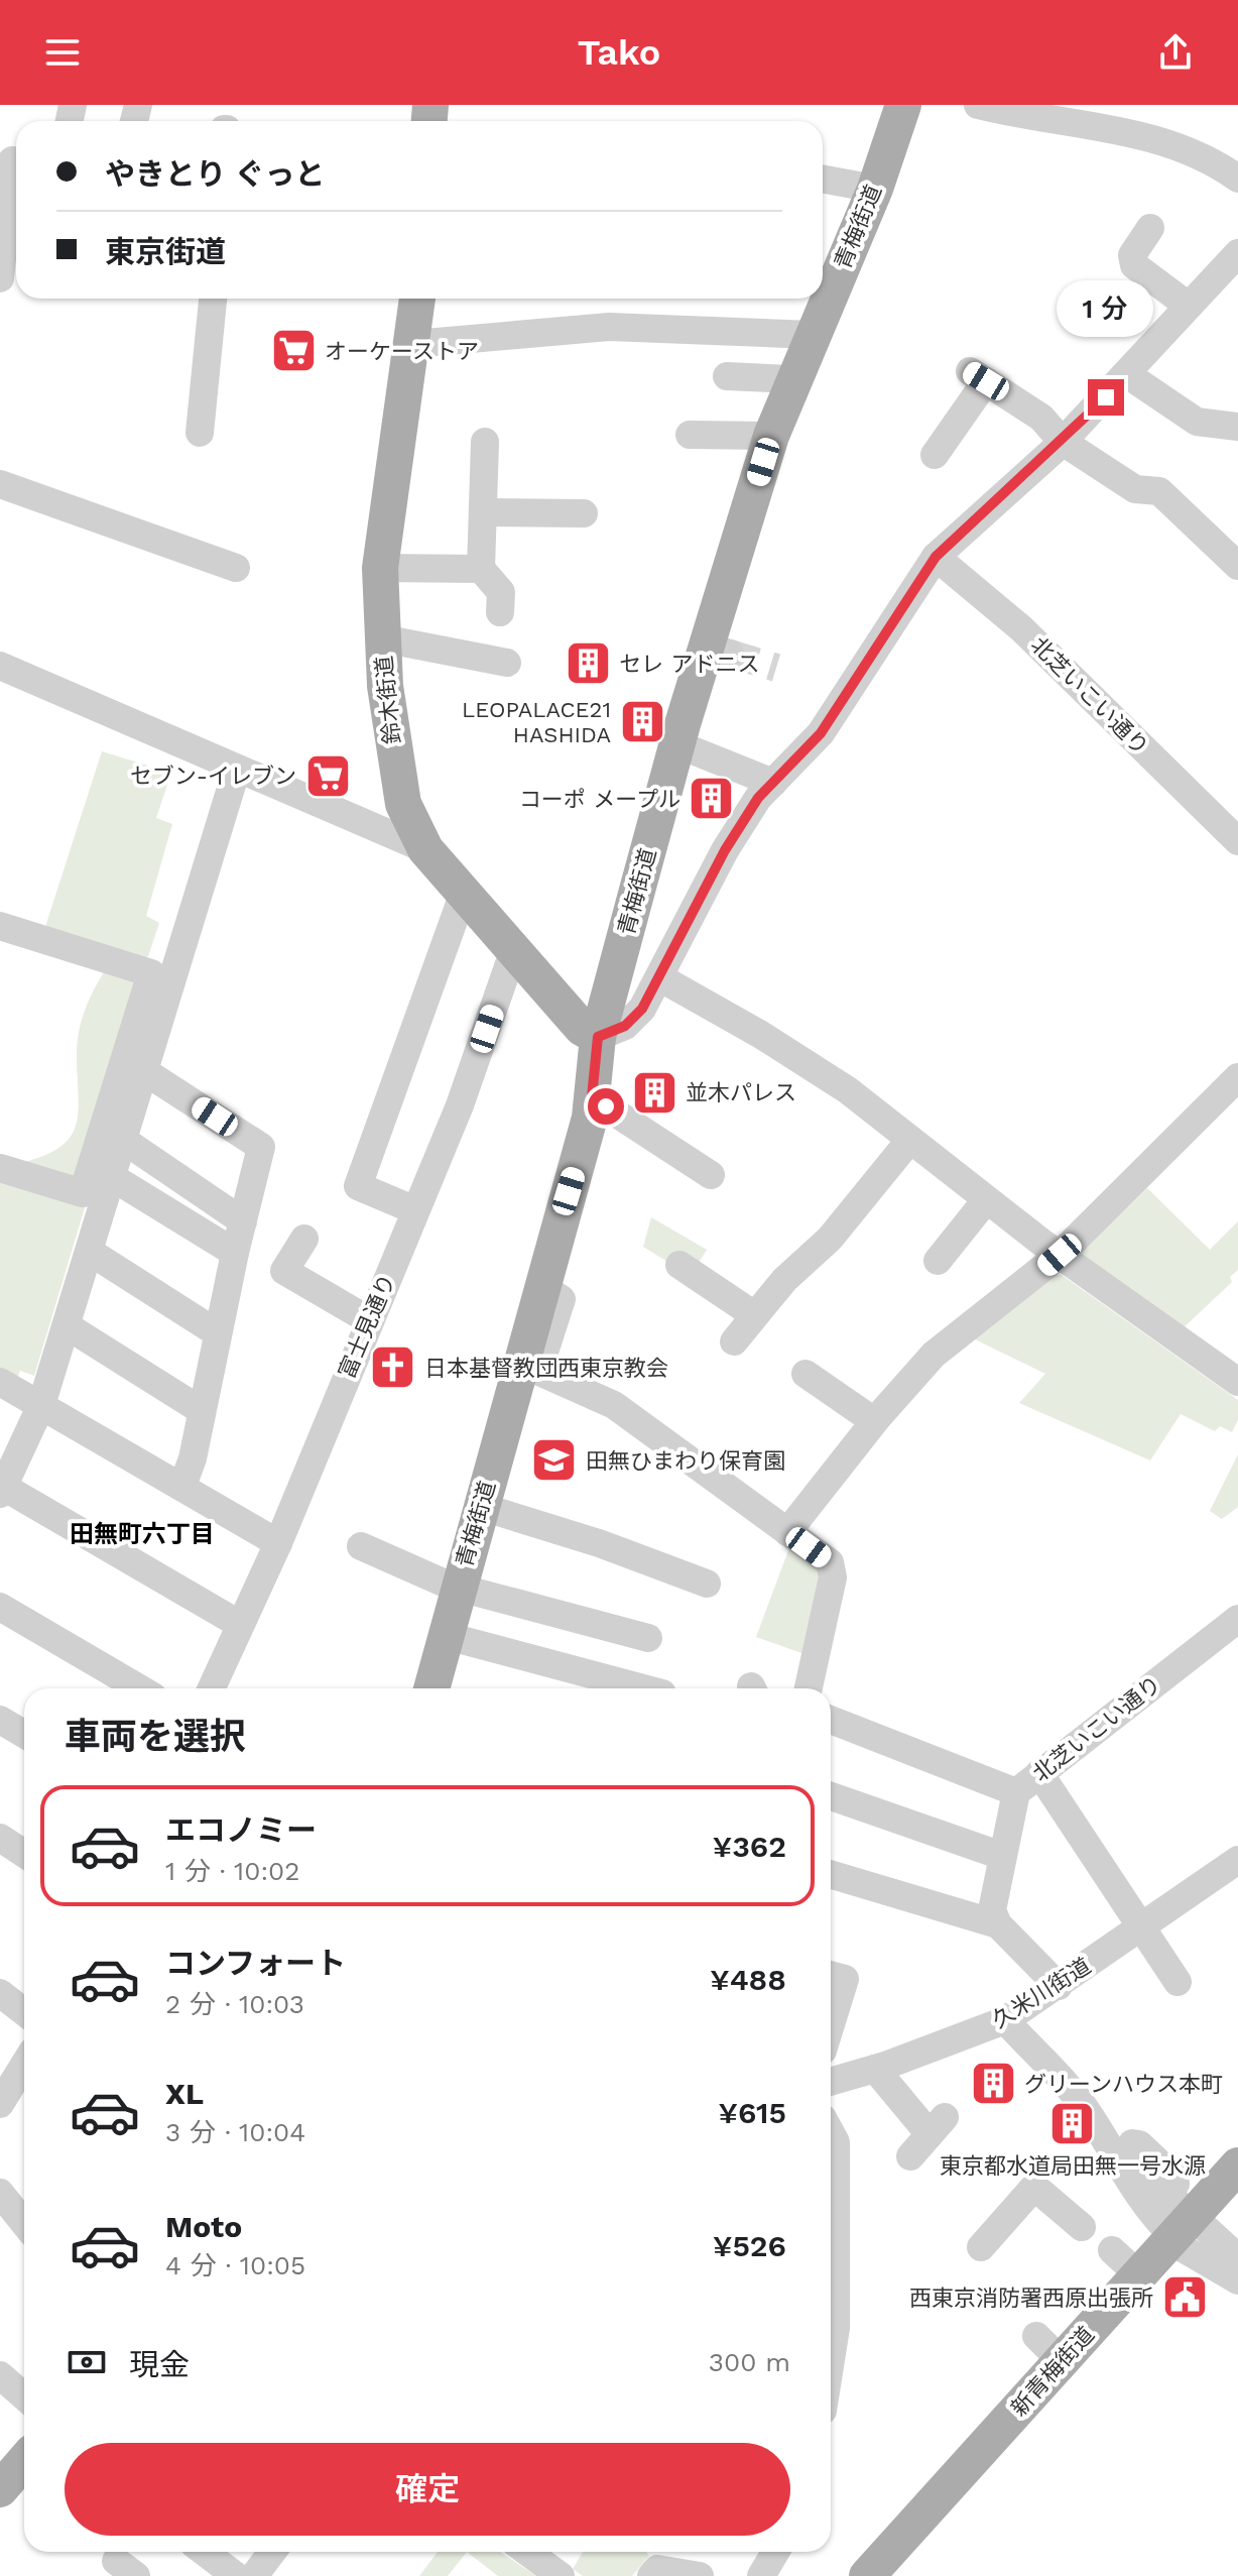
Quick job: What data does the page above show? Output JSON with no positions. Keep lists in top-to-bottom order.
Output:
{
  "streets": {
    "main road": ["青梅街道", "鈴木街道", "新青梅街道"],
    "street": ["北芝いこい通り", "富士見通り", "久米川街道"]
  },
  "crossings": [
    ["青梅街道", "鈴木街道"],
    ["鈴木街道", "富士見通り"]
  ],
  "districts": ["田無町六丁目"],
  "places": {
    "supermarket": ["オーケーストア", "セブン-イレブン"],
    "building": [
      "セレ アドニス",
      "LEOPALACE21 HASHIDA",
      "コーポ メープル",
      "並木パレス",
      "グリーンハウス本町",
      "東京都水道局田無一号水源"
    ],
    "church": ["日本基督教団西東京教会"],
    "school or university": ["田無ひまわり保育園"],
    "public building": ["西東京消防署西原出張所"]
  },
  "page": {
    "header": "Tako",
    "banner": ["やきとり ぐっと", "東京街道"],
    "bubble": "1 分",
    "heading": "車両を選択",
    "list": [
      {
        "name": "エコノミー",
        "note": "1 分 · 10:02",
        "value": "¥362"
      },
      {
        "name": "コンフォート",
        "note": "2 分 · 10:03",
        "value": "¥488"
      },
      {
        "name": "XL",
        "note": "3 分 · 10:04",
        "value": "¥615"
      },
      {
        "name": "Moto",
        "note": "4 分 · 10:05",
        "value": "¥526"
      }
    ],
    "pay": ["現金", "300 m"],
    "buttons": "確定"
  }
}
